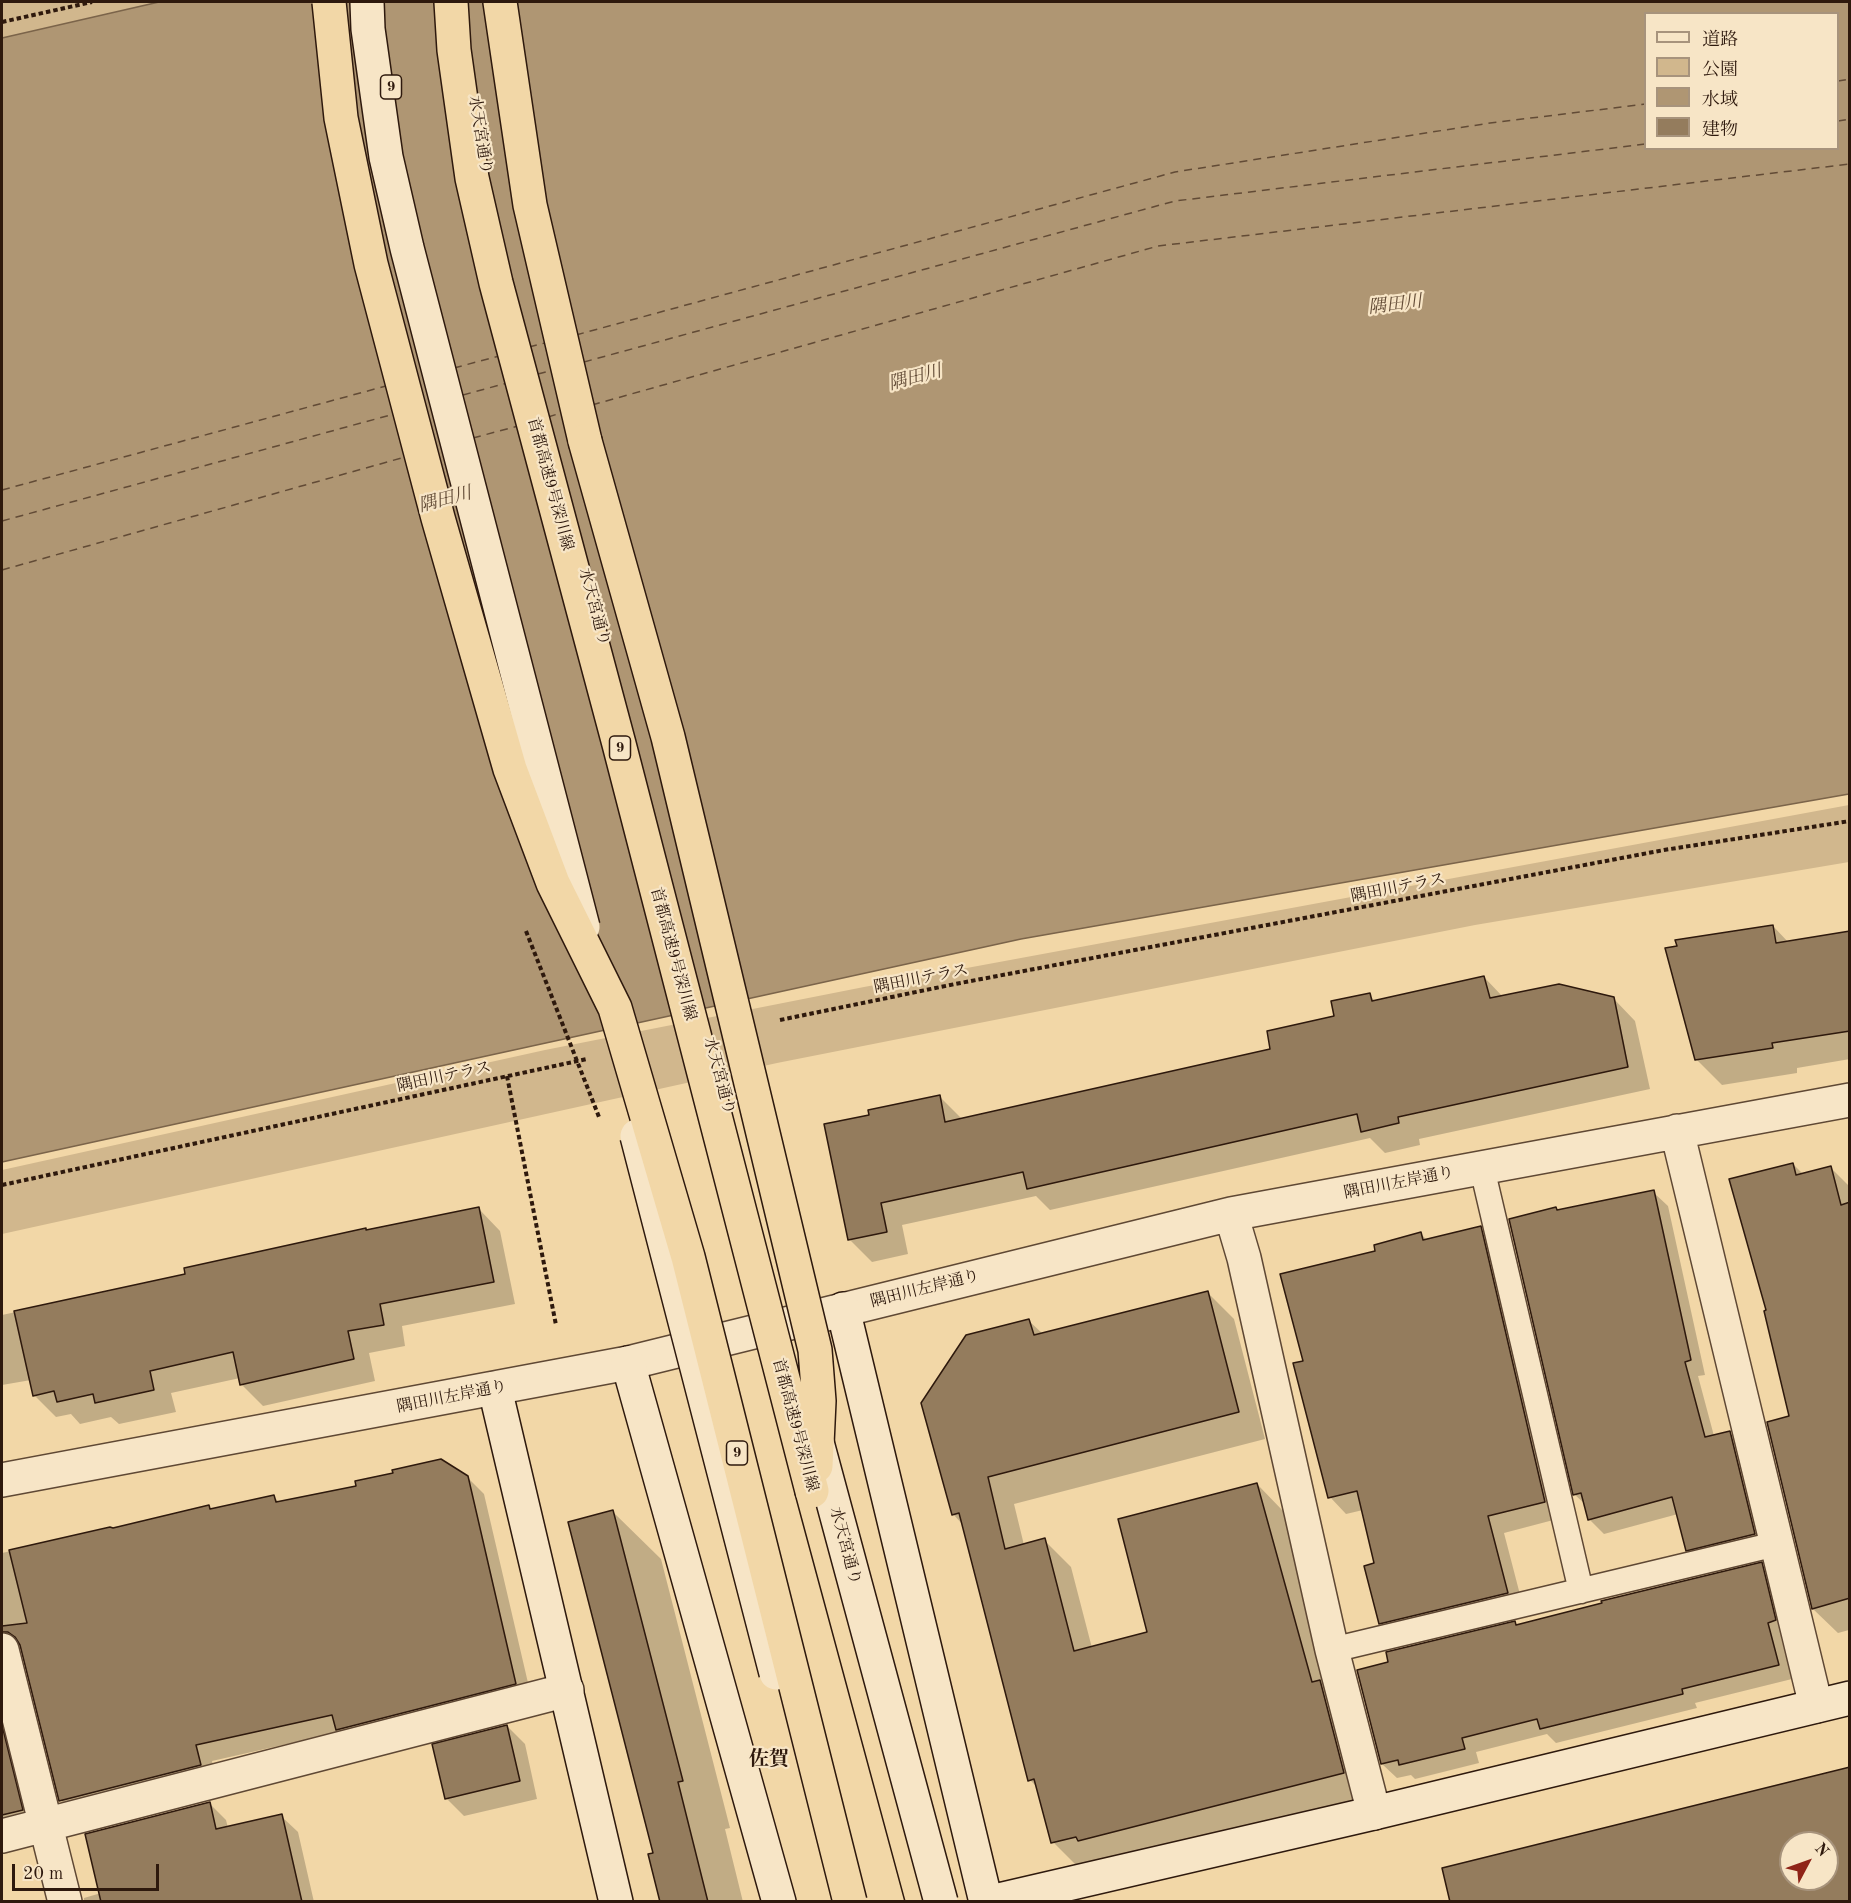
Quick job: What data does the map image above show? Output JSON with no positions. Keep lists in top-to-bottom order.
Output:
{
  "streets": {
    "highway": ["9", "首都高速9号深川線"],
    "street": ["水天宮通り", "隅田川左岸通り"],
    "path": ["隅田川テラス"]
  },
  "districts": ["佐賀"],
  "water": ["隅田川"],
  "legend": [
    "道路",
    "公園",
    "水域",
    "建物"
  ],
  "scale_bar": "20 m",
  "north": "top right"
}
